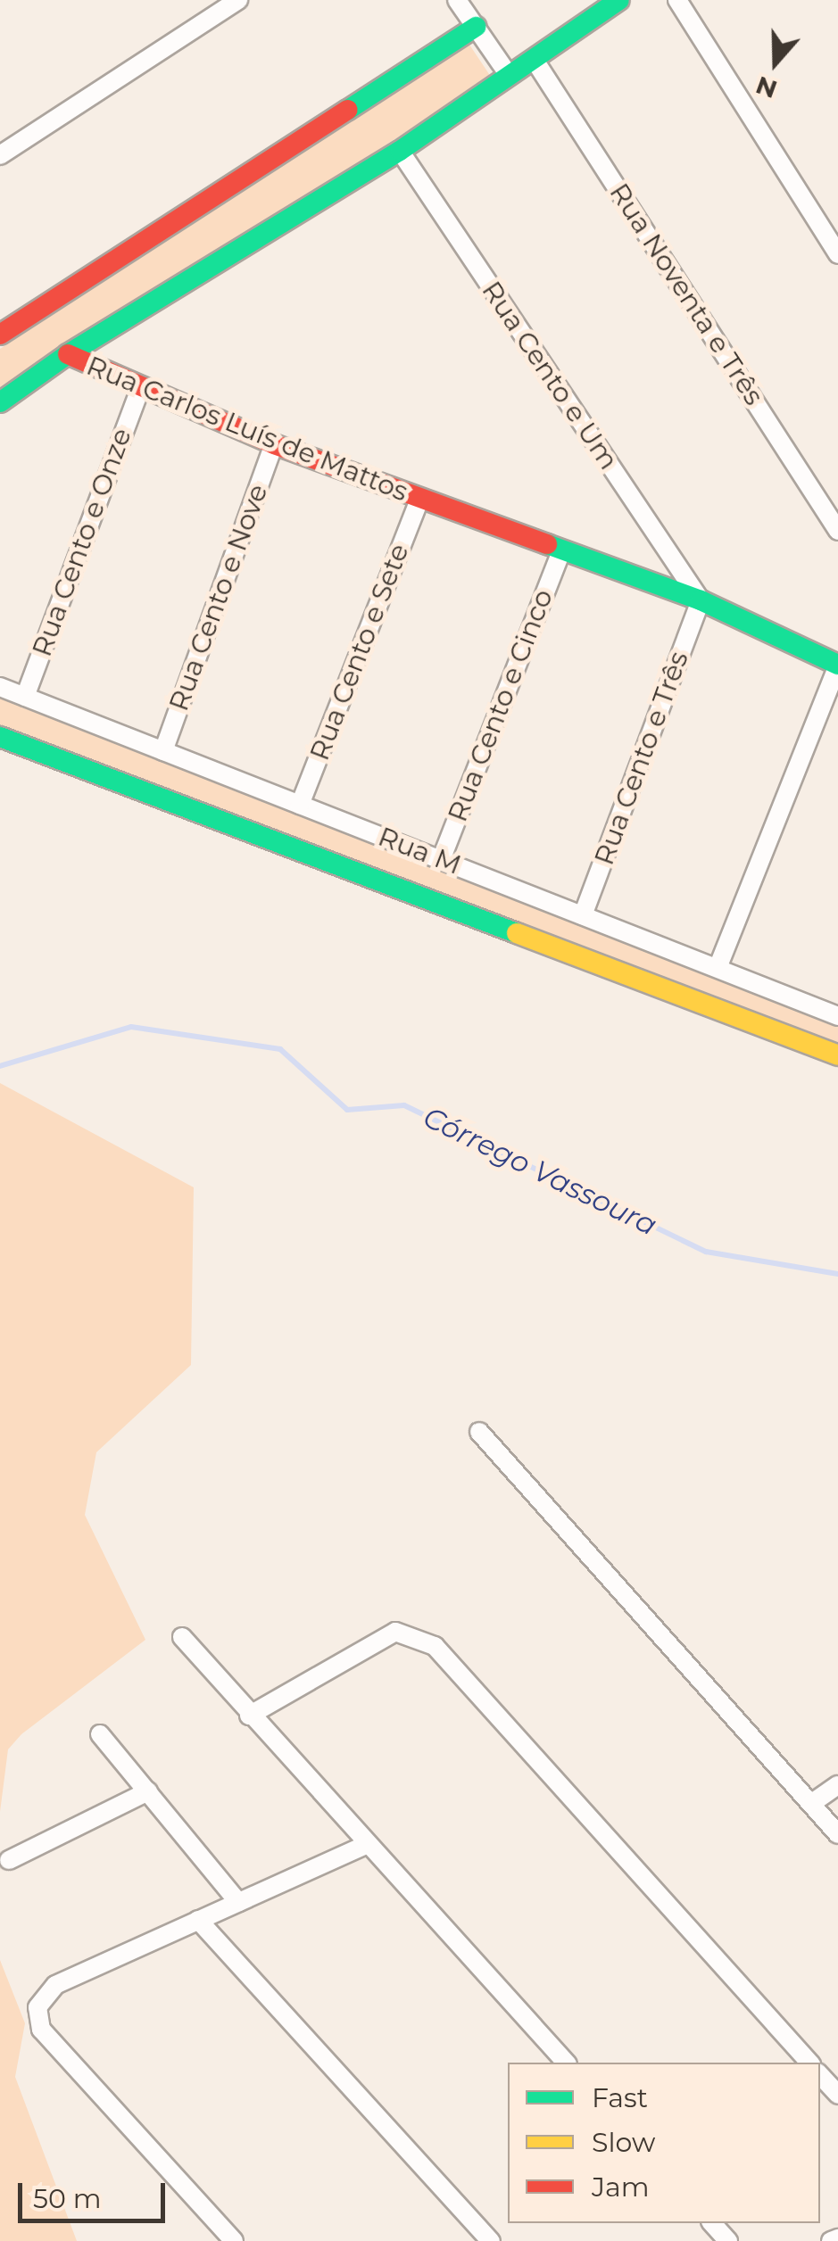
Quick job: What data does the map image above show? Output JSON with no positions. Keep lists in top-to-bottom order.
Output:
{
  "streets": {
    "street": [
      "Rua Noventa e Três",
      "Rua Cento e Um",
      "Rua Carlos Luís de Mattos",
      "Rua Cento e Onze",
      "Rua Cento e Nove",
      "Rua Cento e Sete",
      "Rua Cento e Cinco",
      "Rua Cento e Três",
      "Rua M"
    ]
  },
  "crossings": [
    ["Rua Noventa e Três", "Rua Carlos Luís de Mattos"],
    ["Rua Cento e Um", "Rua Carlos Luís de Mattos"],
    ["Rua Cento e Um", "Rua Cento e Três"],
    ["Rua Carlos Luís de Mattos", "Rua Cento e Onze"],
    ["Rua Carlos Luís de Mattos", "Rua Cento e Nove"],
    ["Rua Carlos Luís de Mattos", "Rua Cento e Sete"],
    ["Rua Carlos Luís de Mattos", "Rua Cento e Cinco"],
    ["Rua Carlos Luís de Mattos", "Rua Cento e Três"],
    ["Rua Cento e Onze", "Rua M"],
    ["Rua Cento e Nove", "Rua M"],
    ["Rua Cento e Sete", "Rua M"],
    ["Rua Cento e Cinco", "Rua M"],
    ["Rua Cento e Três", "Rua M"]
  ],
  "water": ["Córrego Vassoura"],
  "legend": ["Fast", "Slow", "Jam"],
  "scale_bar": "50 m",
  "north": "bottom"
}
